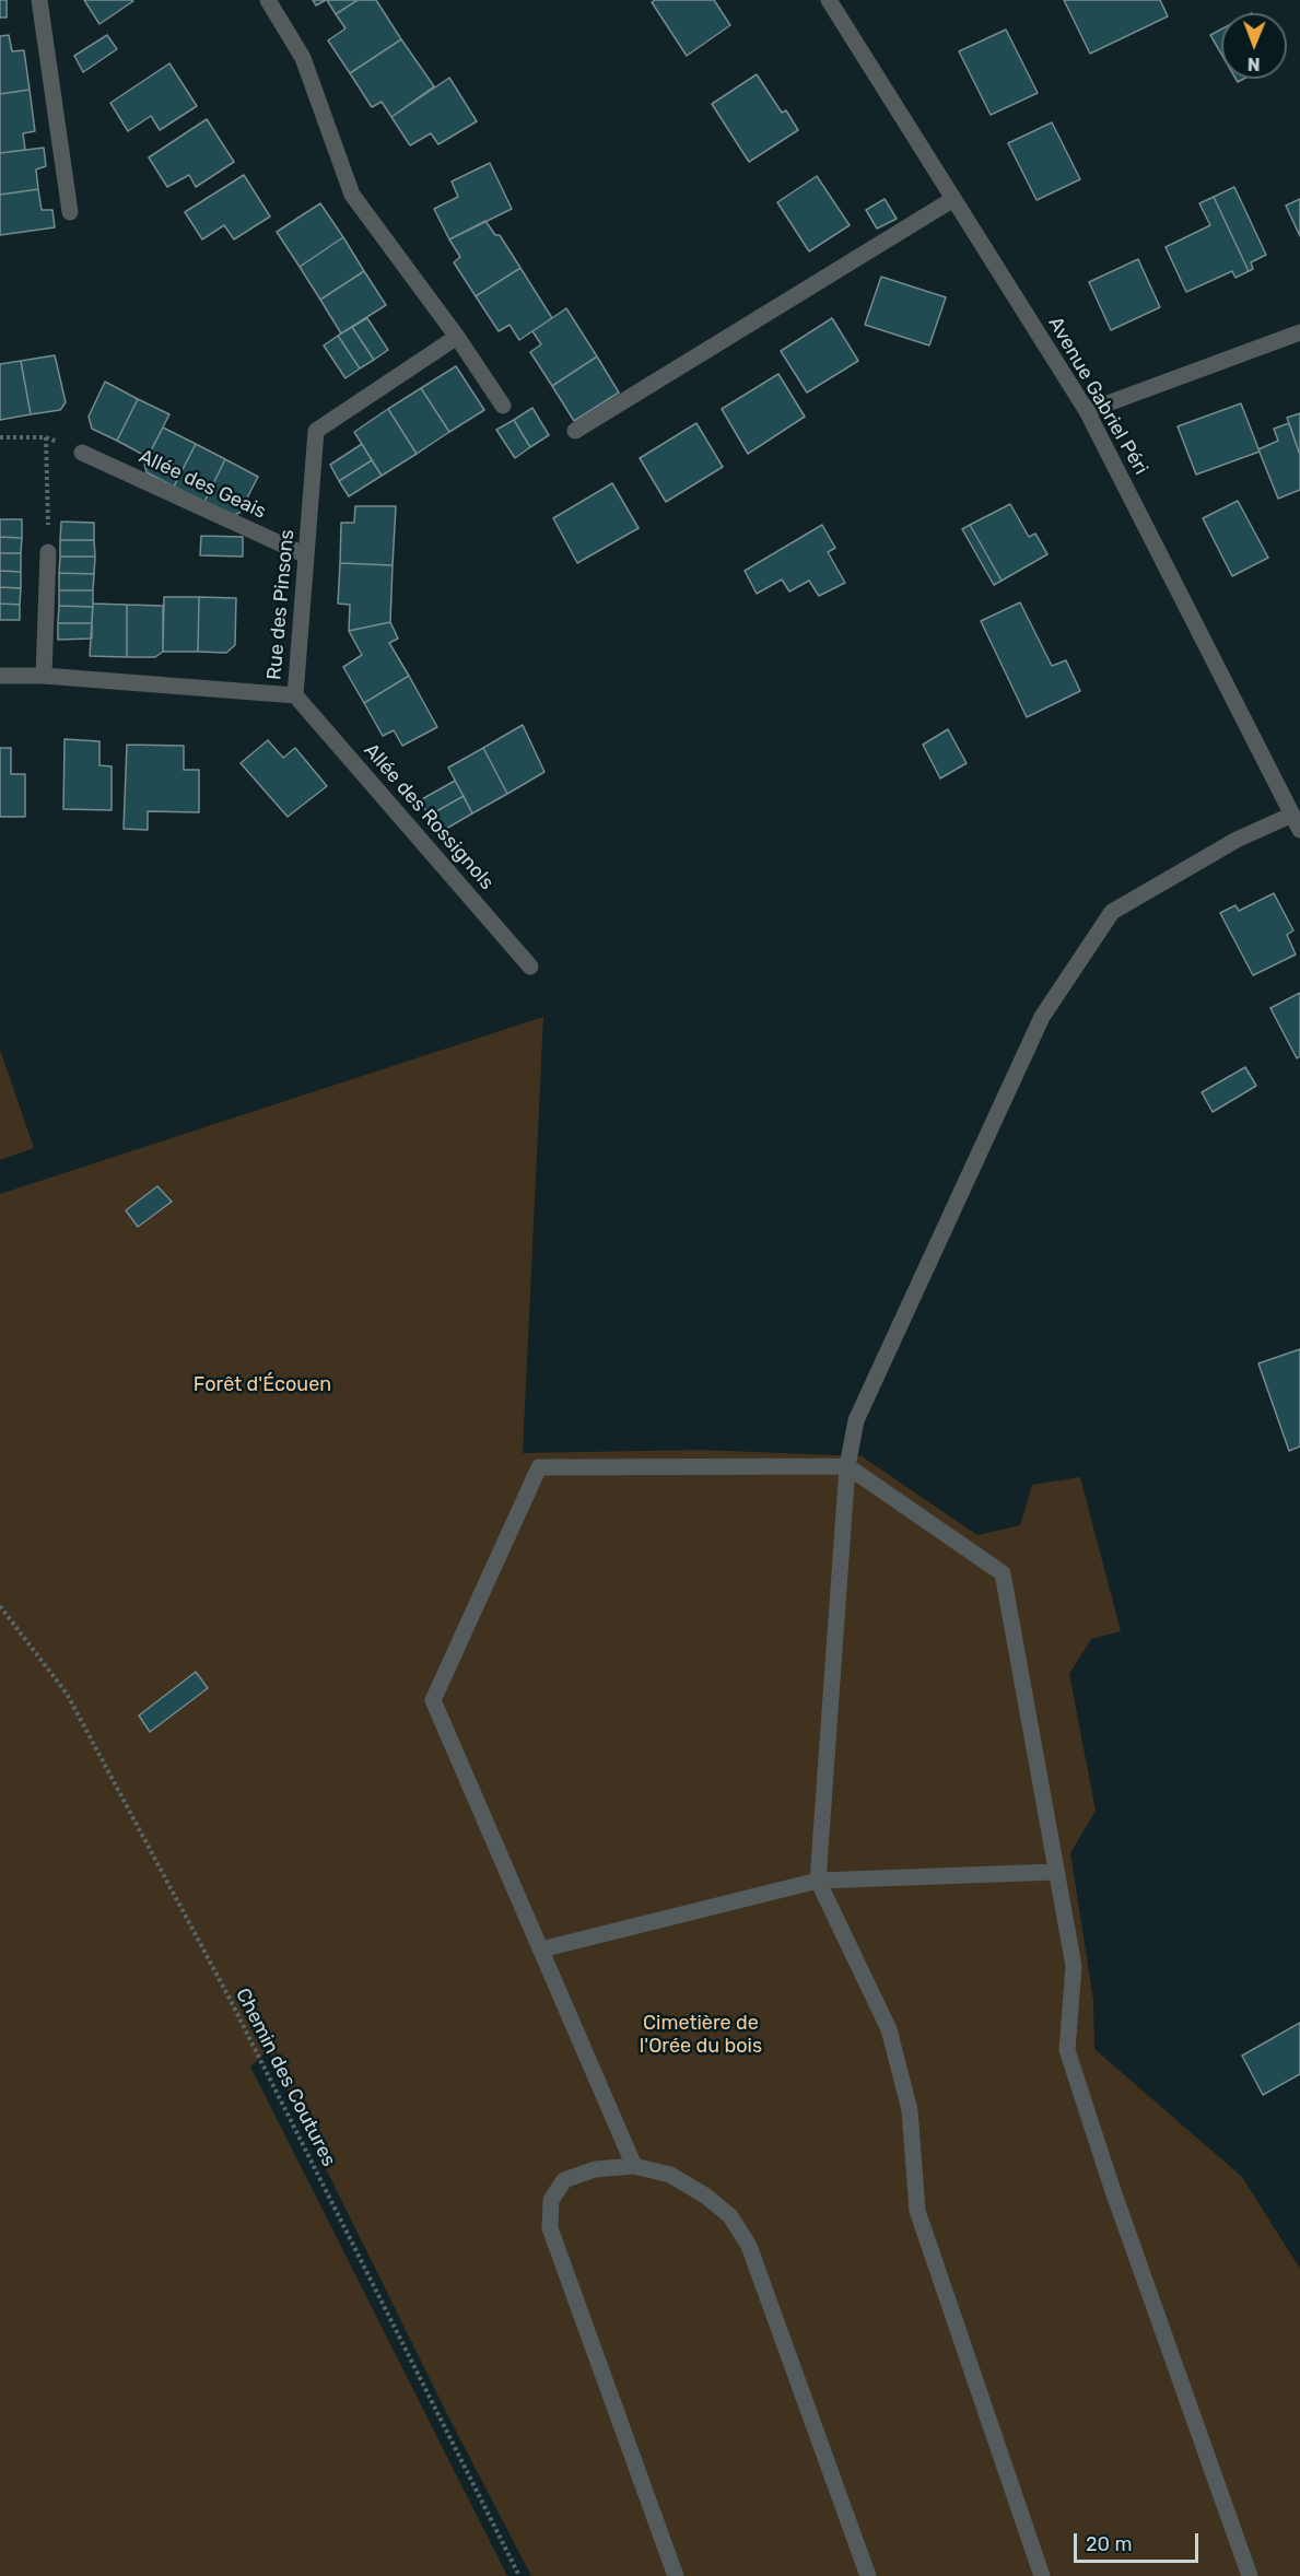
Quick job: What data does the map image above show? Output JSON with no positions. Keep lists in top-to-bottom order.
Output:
{
  "streets": {
    "street": [
      "Avenue Gabriel Péri",
      "Allée des Geais",
      "Rue des Pinsons",
      "Allée des Rossignols"
    ],
    "path": ["Chemin des Coutures"]
  },
  "crossings": [
    ["Allée des Geais", "Rue des Pinsons"],
    ["Rue des Pinsons", "Allée des Rossignols"]
  ],
  "parks": ["Forêt d'Écouen", "Cimetière de l'Orée du bois"],
  "scale_bar": "20 m",
  "north": "bottom"
}
